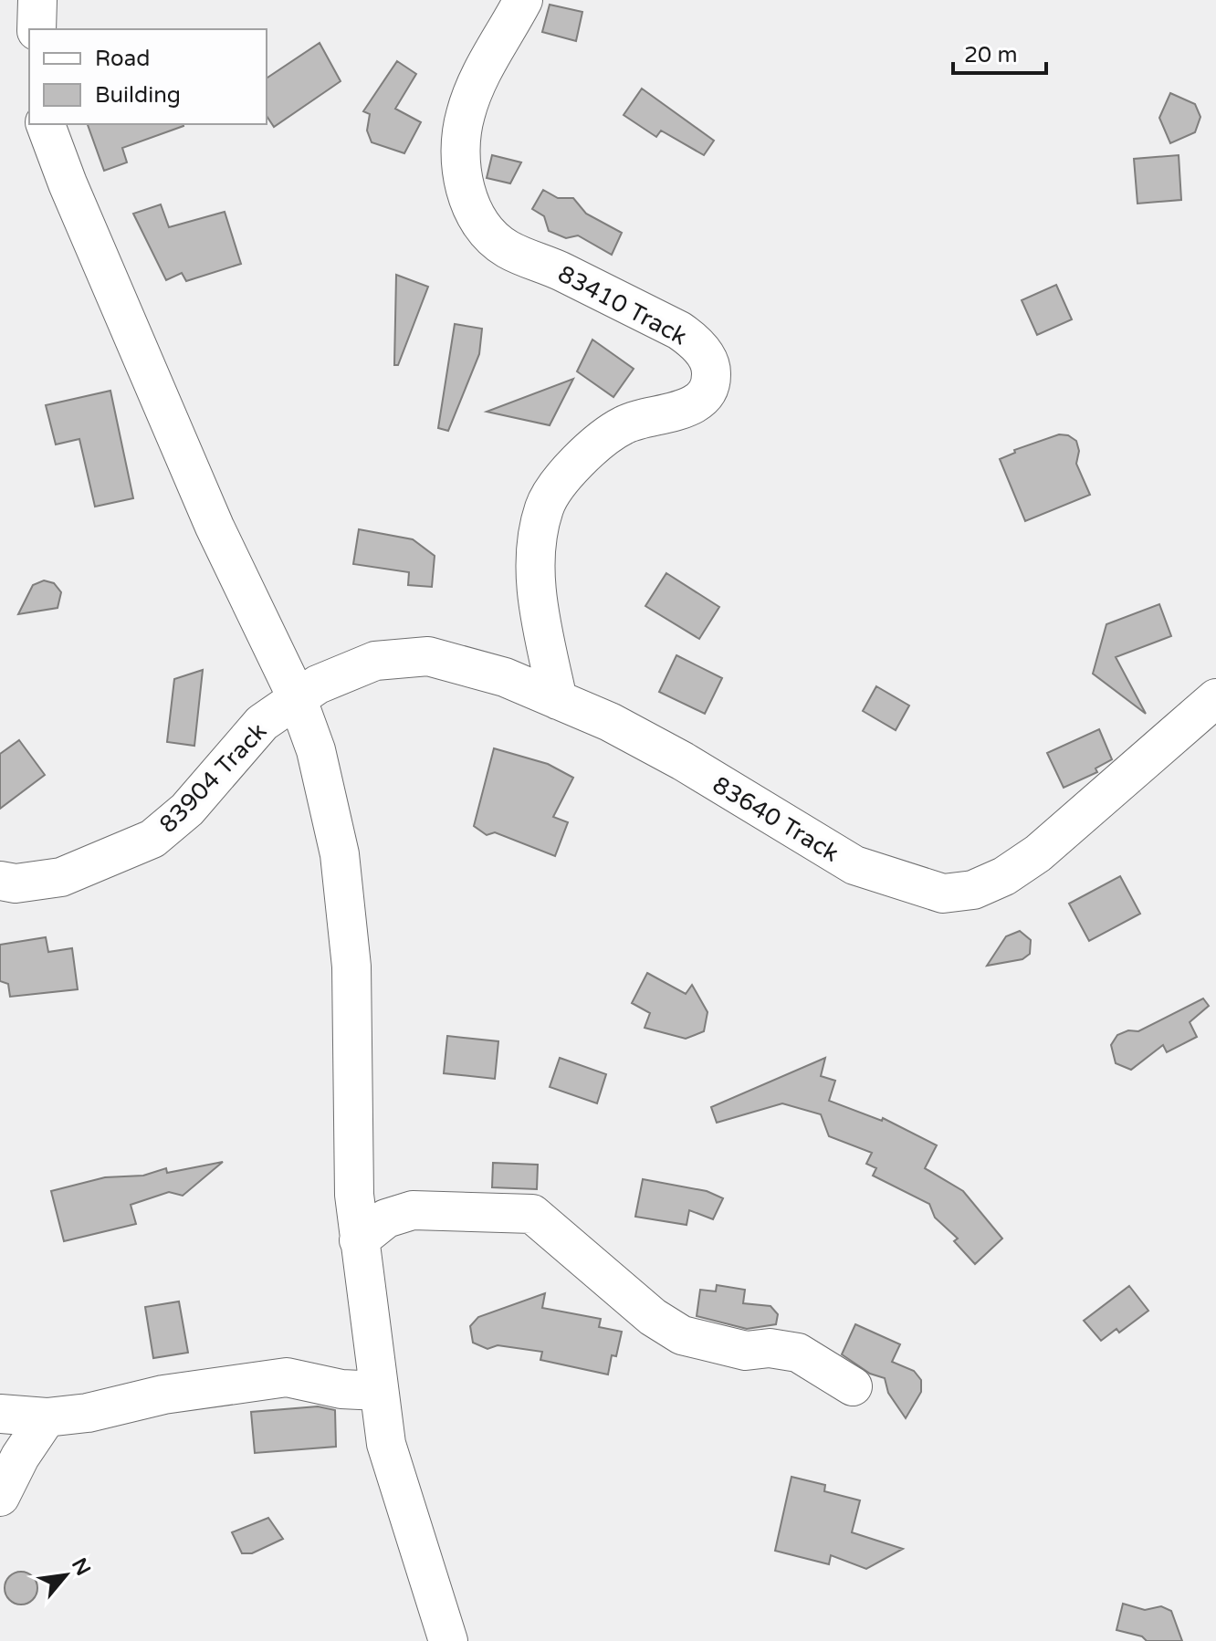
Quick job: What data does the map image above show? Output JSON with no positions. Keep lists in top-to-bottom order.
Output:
{
  "streets": {
    "street": ["83410 Track", "83904 Track", "83640 Track"]
  },
  "crossings": [
    ["83410 Track", "83640 Track"],
    ["83904 Track", "83640 Track"]
  ],
  "legend": ["Road", "Building"],
  "scale_bar": "20 m",
  "north": "top right"
}
